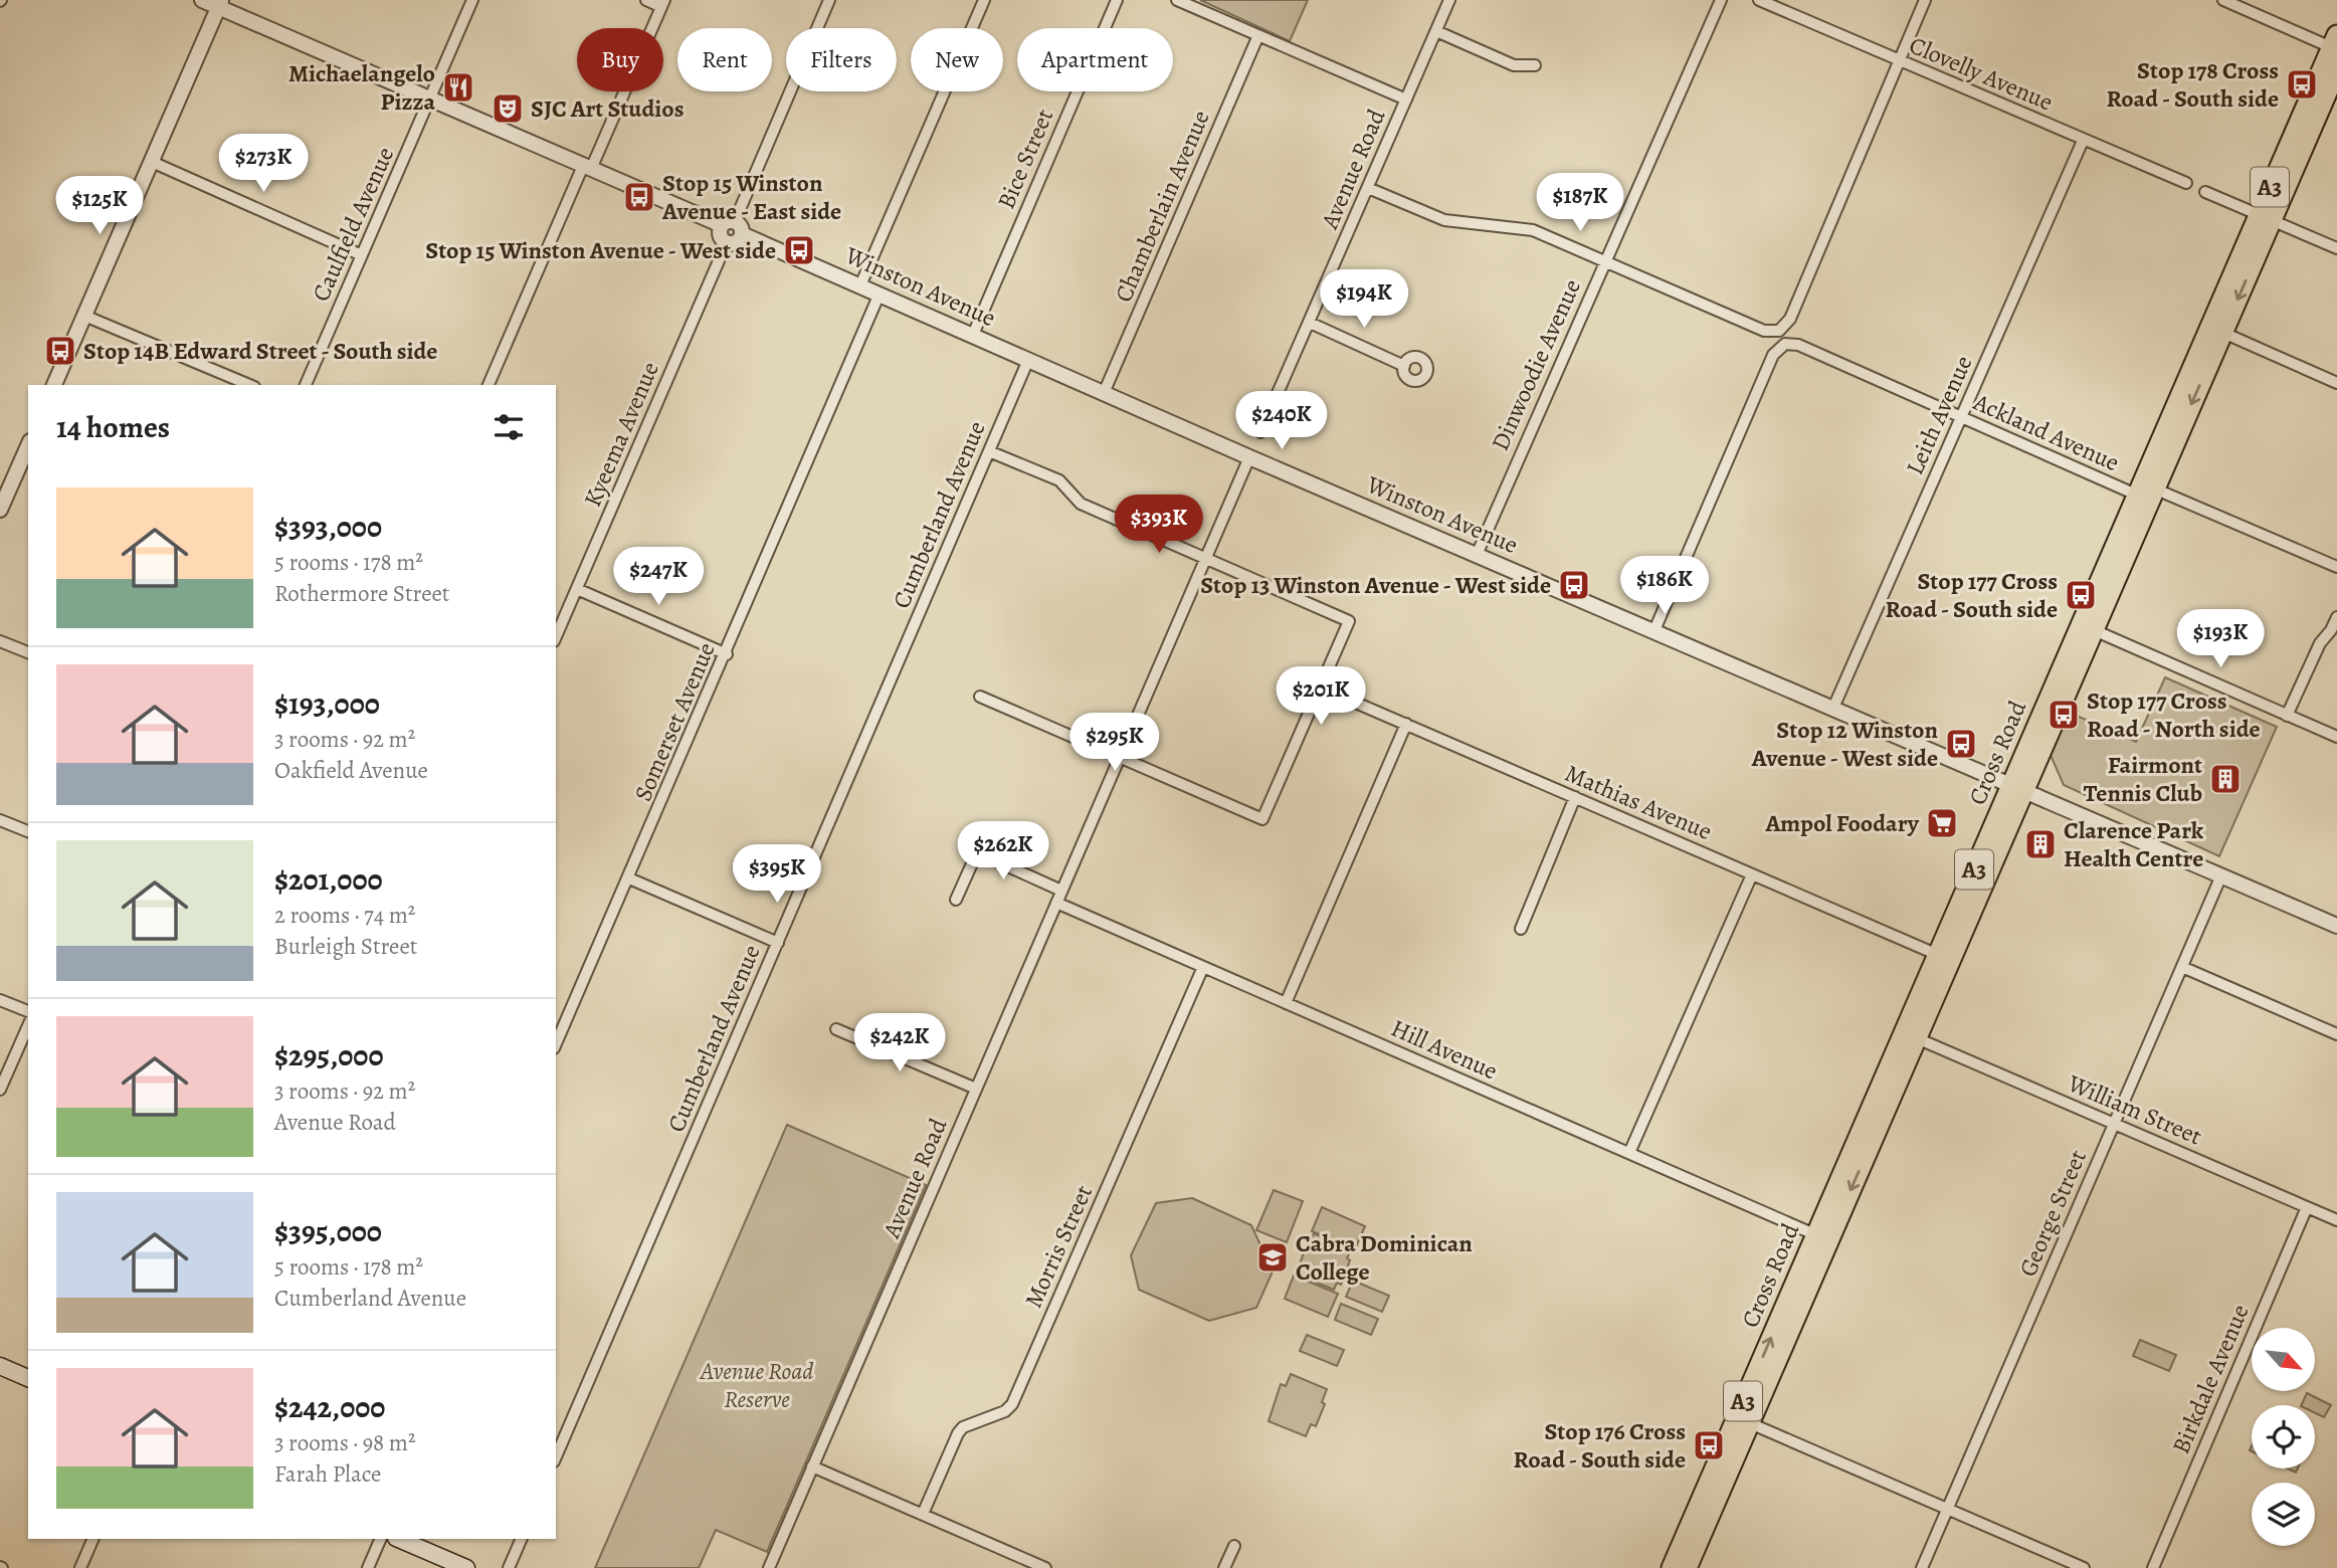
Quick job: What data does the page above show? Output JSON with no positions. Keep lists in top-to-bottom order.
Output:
{
  "streets": {
    "highway": ["A3", "Cross Road"],
    "street": [
      "Clovelly Avenue",
      "Bice Street",
      "Avenue Road",
      "Chamberlain Avenue",
      "Caulfield Avenue",
      "Winston Avenue",
      "Dinwoodie Avenue",
      "Leith Avenue",
      "Ackland Avenue",
      "Kyeema Avenue",
      "Cumberland Avenue",
      "Somerset Avenue",
      "Mathias Avenue",
      "Hill Avenue",
      "William Street",
      "George Street",
      "Morris Street",
      "Birkdale Avenue"
    ]
  },
  "crossings": [
    ["Clovelly Avenue", "Leith Avenue"],
    ["Bice Street", "Winston Avenue"],
    ["Avenue Road", "Winston Avenue"],
    ["Avenue Road", "Hill Avenue"],
    ["Chamberlain Avenue", "Winston Avenue"],
    ["Caulfield Avenue", "Winston Avenue"],
    ["Winston Avenue", "Dinwoodie Avenue"],
    ["Winston Avenue", "Leith Avenue"],
    ["Winston Avenue", "Ackland Avenue"],
    ["Winston Avenue", "Cumberland Avenue"],
    ["Winston Avenue", "Somerset Avenue"],
    ["Winston Avenue", "Cross Road"],
    ["Winston Avenue", "George Street"],
    ["Leith Avenue", "Ackland Avenue"],
    ["Ackland Avenue", "Cross Road"],
    ["Cross Road", "Mathias Avenue"],
    ["Cross Road", "Hill Avenue"],
    ["Cross Road", "William Street"],
    ["Hill Avenue", "Morris Street"],
    ["William Street", "George Street"],
    ["William Street", "Birkdale Avenue"]
  ],
  "parks": ["Avenue Road Reserve"],
  "places": {
    "bus stop": [
      "Stop 178 Cross Road - South side",
      "Stop 15 Winston Avenue - East side",
      "Stop 15 Winston Avenue - West side",
      "Stop 14B Edward Street - South side",
      "Stop 13 Winston Avenue - West side",
      "Stop 177 Cross Road - South side",
      "Stop 177 Cross Road - North side",
      "Stop 12 Winston Avenue - West side",
      "Stop 176 Cross Road - South side"
    ],
    "restaurant": ["Michaelangelo Pizza"],
    "theatre": ["SJC Art Studios"],
    "building": ["Fairmont Tennis Club", "Clarence Park Health Centre"],
    "supermarket": ["Ampol Foodary"],
    "school or university": ["Cabra Dominican College"]
  },
  "north": "bottom right",
  "page": {
    "chip": [
      "Buy",
      "Rent",
      "Filters",
      "New",
      "Apartment"
    ],
    "price": [
      "$273K",
      "$187K",
      "$125K",
      "$194K",
      "$240K",
      "$393K",
      "$247K",
      "$186K",
      "$193K",
      "$201K",
      "$295K",
      "$262K",
      "$395K",
      "$242K"
    ],
    "heading": "14 homes",
    "list": [
      {
        "name": "$393,000",
        "note": "5 rooms · 178 m² · Rothermore Street"
      },
      {
        "name": "$193,000",
        "note": "3 rooms · 92 m² · Oakfield Avenue"
      },
      {
        "name": "$201,000",
        "note": "2 rooms · 74 m² · Burleigh Street"
      },
      {
        "name": "$295,000",
        "note": "3 rooms · 92 m² · Avenue Road"
      },
      {
        "name": "$395,000",
        "note": "5 rooms · 178 m² · Cumberland Avenue"
      },
      {
        "name": "$242,000",
        "note": "3 rooms · 98 m² · Farah Place"
      }
    ]
  }
}
